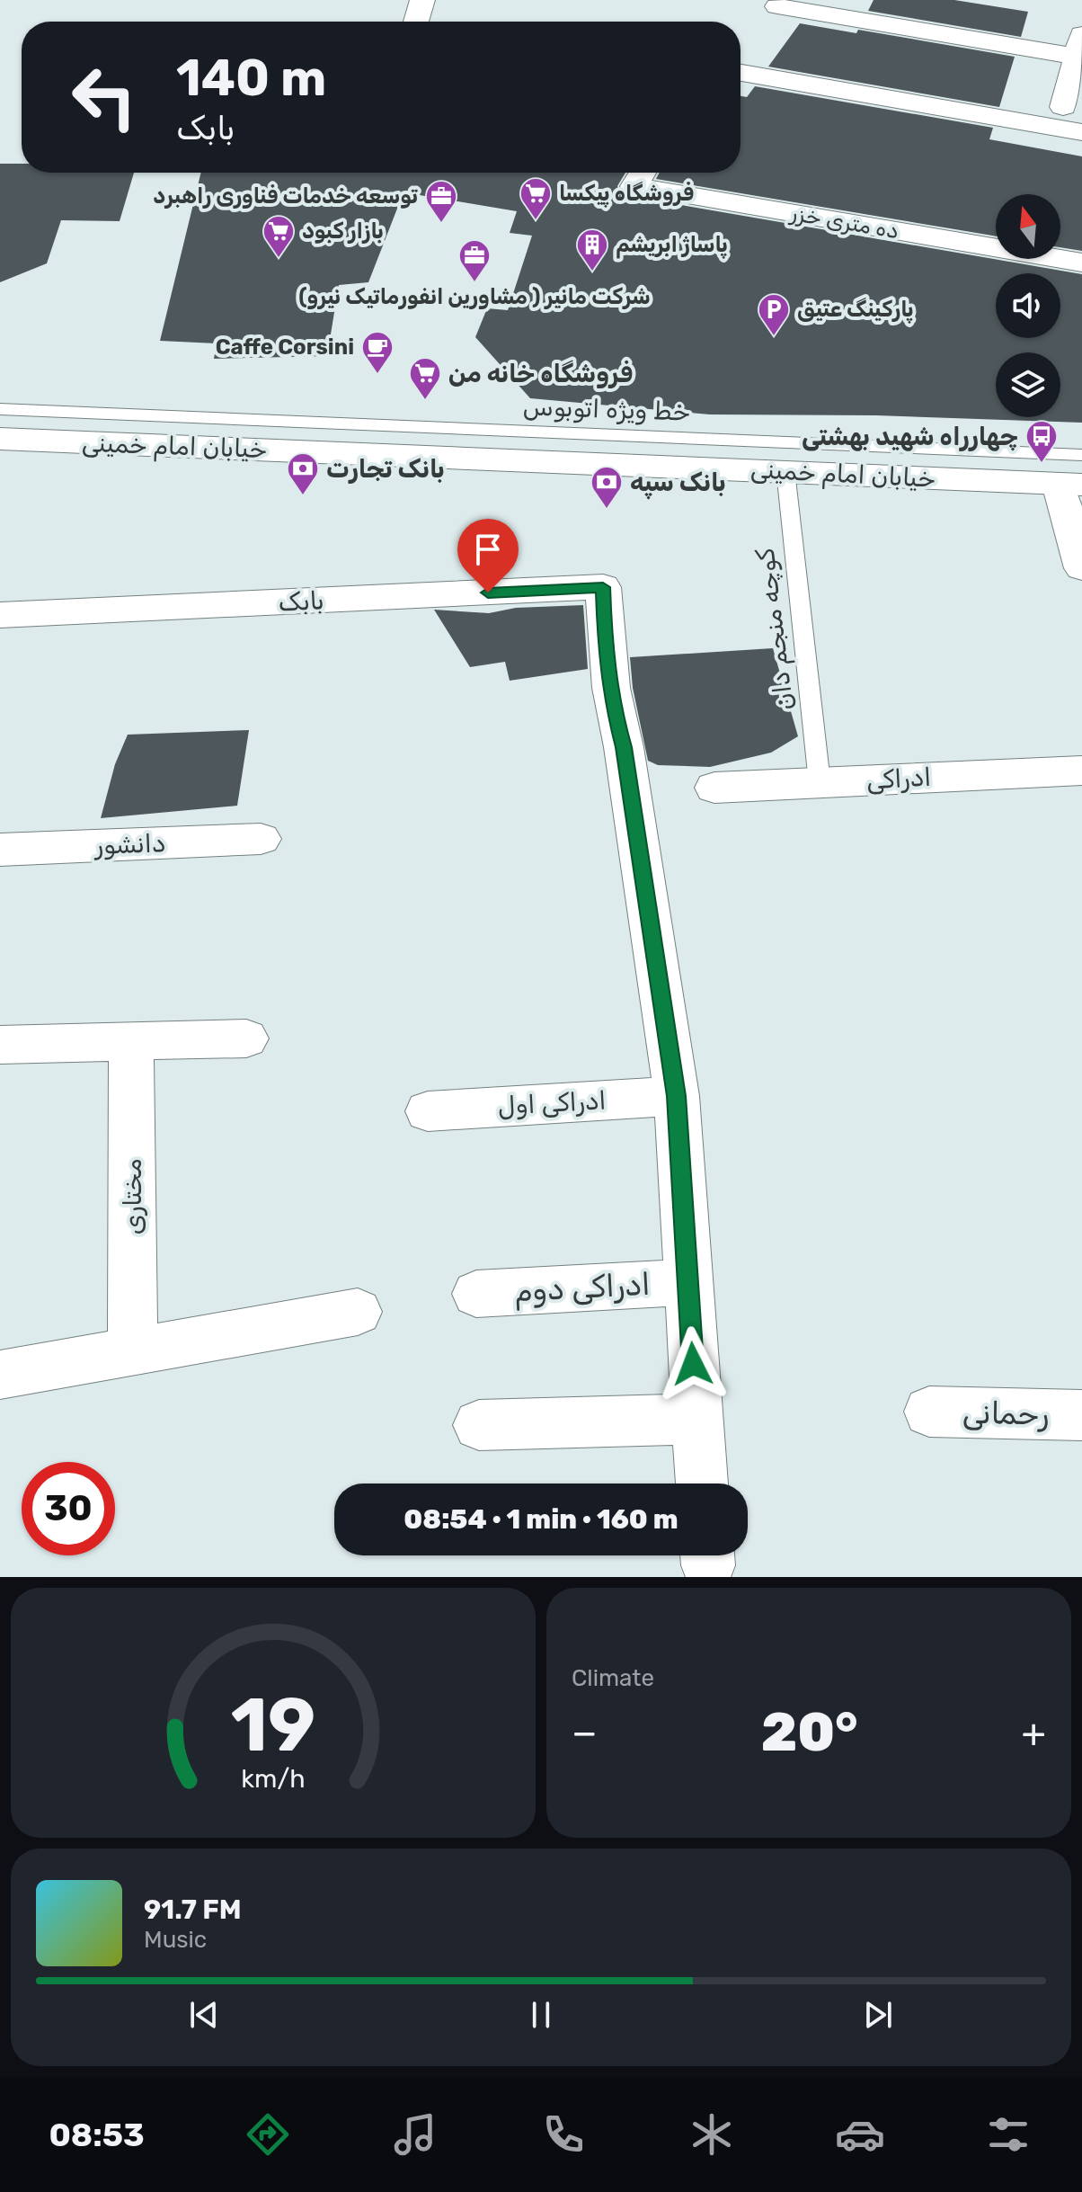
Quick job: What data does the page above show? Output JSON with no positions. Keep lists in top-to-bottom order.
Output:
{
  "streets": {
    "street": [
      "ده متری خزر",
      "خیابان امام خمینی",
      "بابک",
      "ادراکی",
      "دانشور",
      "ادراکی اول",
      "مختاری",
      "ادراکی دوم",
      "رحمانی"
    ],
    "lane": ["خط ویژه اتوبوس", "کوچه منجم دان"]
  },
  "crossings": [
    ["خیابان امام خمینی", "کوچه منجم دان"],
    ["بابک", "ادراکی اول"],
    ["کوچه منجم دان", "ادراکی"]
  ],
  "places": {
    "supermarket": ["فروشگاه پیکسا", "بازار کبود", "فروشگاه خانه من"],
    "office": ["توسعه خدمات فناوری راهبرد", "شرکت مانیر ( مشاورین انفورماتیک نیرو)"],
    "building": ["پاساژ ابریشم"],
    "parking": ["پارکینگ عتیق"],
    "cafe": ["Caffe Corsini"],
    "bus stop": ["چهارراه شهید بهشتی"],
    "bank": ["بانک تجارت", "بانک سپه"]
  },
  "north": "top",
  "page": {
    "turn": ["140 m", "بابک"],
    "limit": "30",
    "trip": "08:54 · 1 min · 160 m",
    "tile": "Climate",
    "heat": ["−", "20°", "+"],
    "song": ["91.7 FM", "Music"],
    "tabs": "08:53",
    "gauge": ["19", "km/h"]
  }
}
